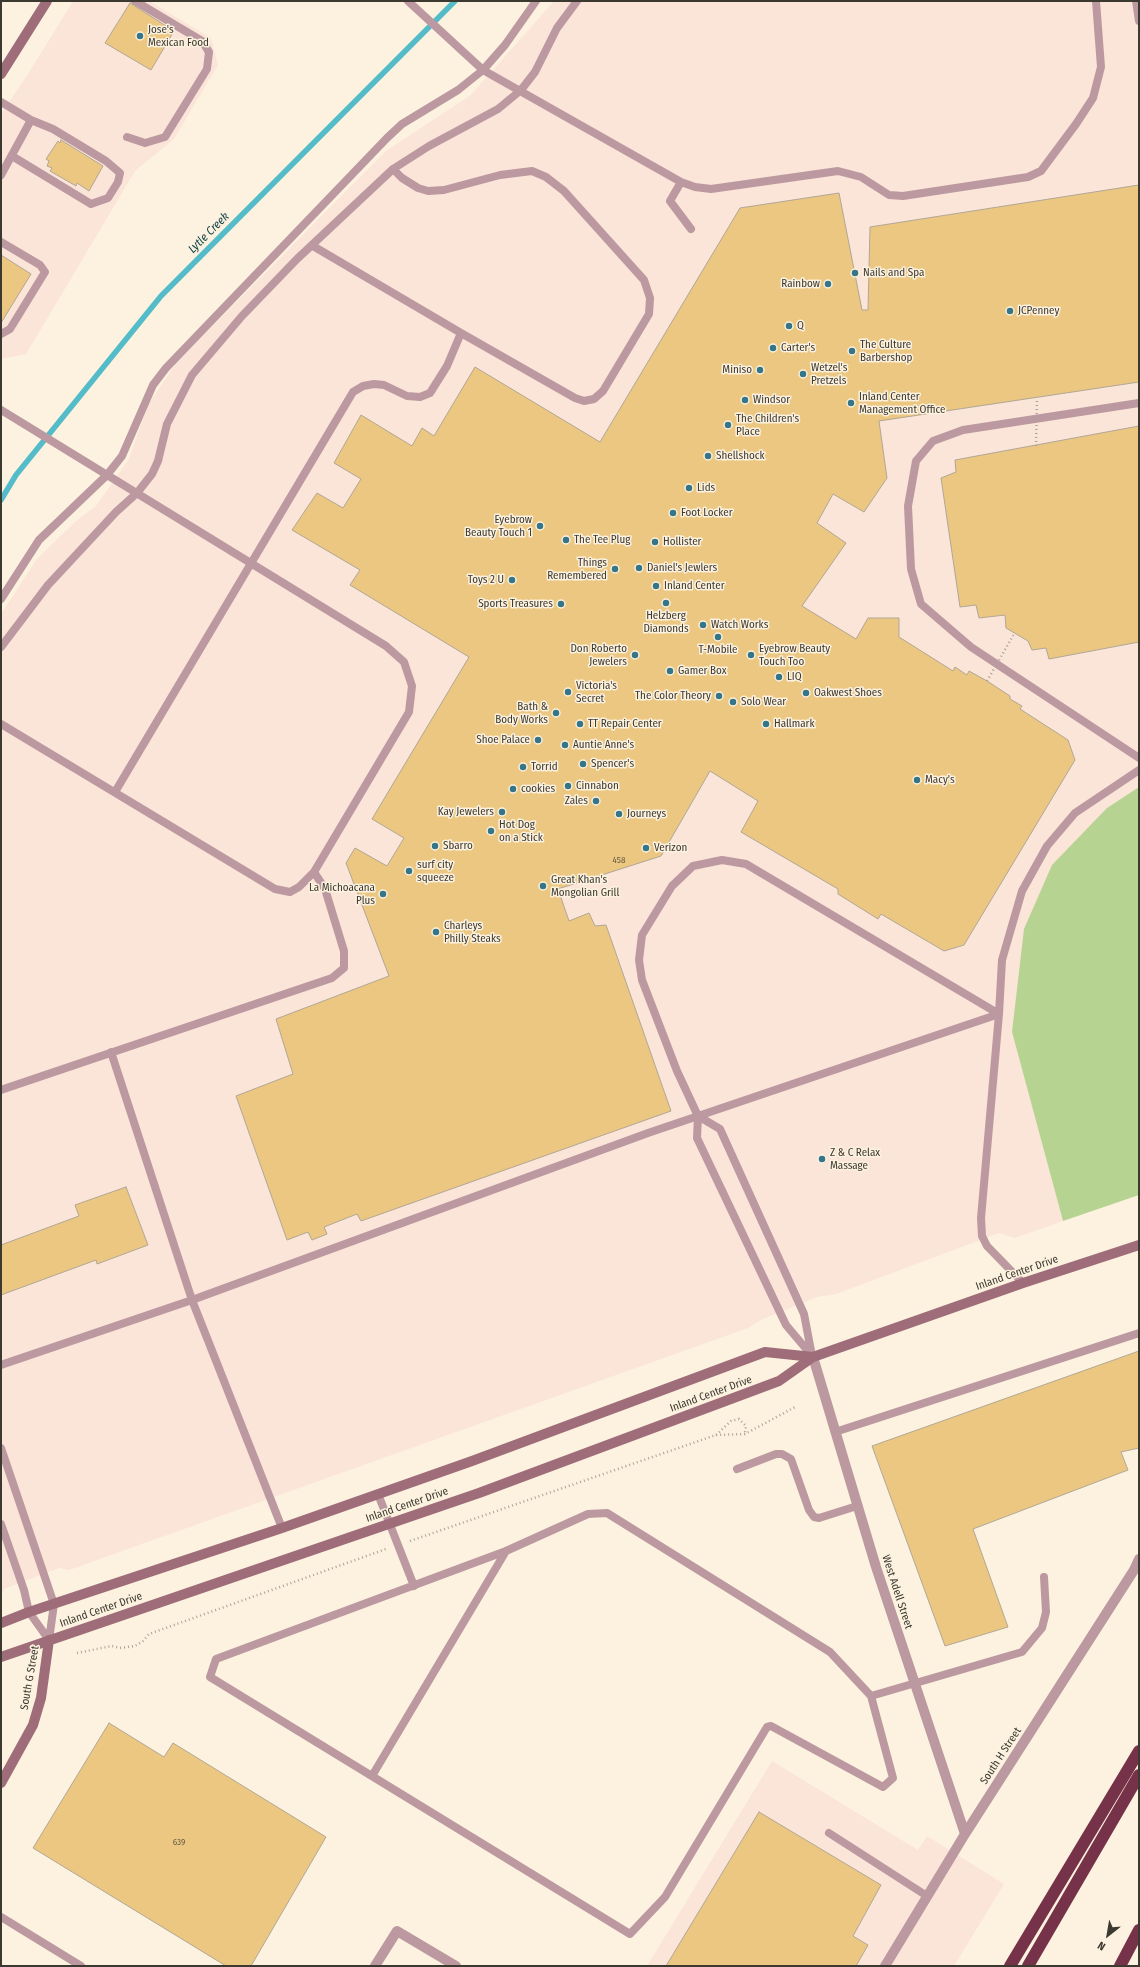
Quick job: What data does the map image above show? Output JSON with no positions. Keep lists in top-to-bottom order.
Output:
{
  "streets": {
    "main road": ["Inland Center Drive", "South G Street"],
    "street": ["West Adell Street", "South H Street"]
  },
  "crossings": [
    ["Inland Center Drive", "West Adell Street"],
    ["Inland Center Drive", "South G Street"],
    ["West Adell Street", "South H Street"]
  ],
  "water": ["Lytle Creek"],
  "places": [
    "Jose's Mexican Food",
    "Nails and Spa",
    "Rainbow",
    "JCPenney",
    "Q",
    "Carter's",
    "The Culture Barbershop",
    "Miniso",
    "Wetzel's Pretzels",
    "Windsor",
    "Inland Center Management Office",
    "The Children's Place",
    "Shellshock",
    "Lids",
    "Foot Locker",
    "Eyebrow Beauty Touch 1",
    "The Tee Plug",
    "Hollister",
    "Daniel's Jewlers",
    "Things Remembered",
    "Toys 2 U",
    "Inland Center",
    "Helzberg Diamonds",
    "Sports Treasures",
    "Watch Works",
    "T-Mobile",
    "Don Roberto Jewelers",
    "Eyebrow Beauty Touch Too",
    "Gamer Box",
    "LIQ",
    "Victoria's Secret",
    "Oakwest Shoes",
    "The Color Theory",
    "Solo Wear",
    "Bath & Body Works",
    "TT Repair Center",
    "Hallmark",
    "Shoe Palace",
    "Auntie Anne's",
    "Spencer's",
    "Torrid",
    "Macy's",
    "Cinnabon",
    "cookies",
    "Zales",
    "Kay Jewelers",
    "Journeys",
    "Hot Dog on a Stick",
    "Sbarro",
    "Verizon",
    "surf city squeeze",
    "Great Khan's Mongolian Grill",
    "La Michoacana Plus",
    "Charleys Philly Steaks",
    "Z & C Relax Massage"
  ],
  "house_numbers": ["458", "639"],
  "north": "bottom left"
}
